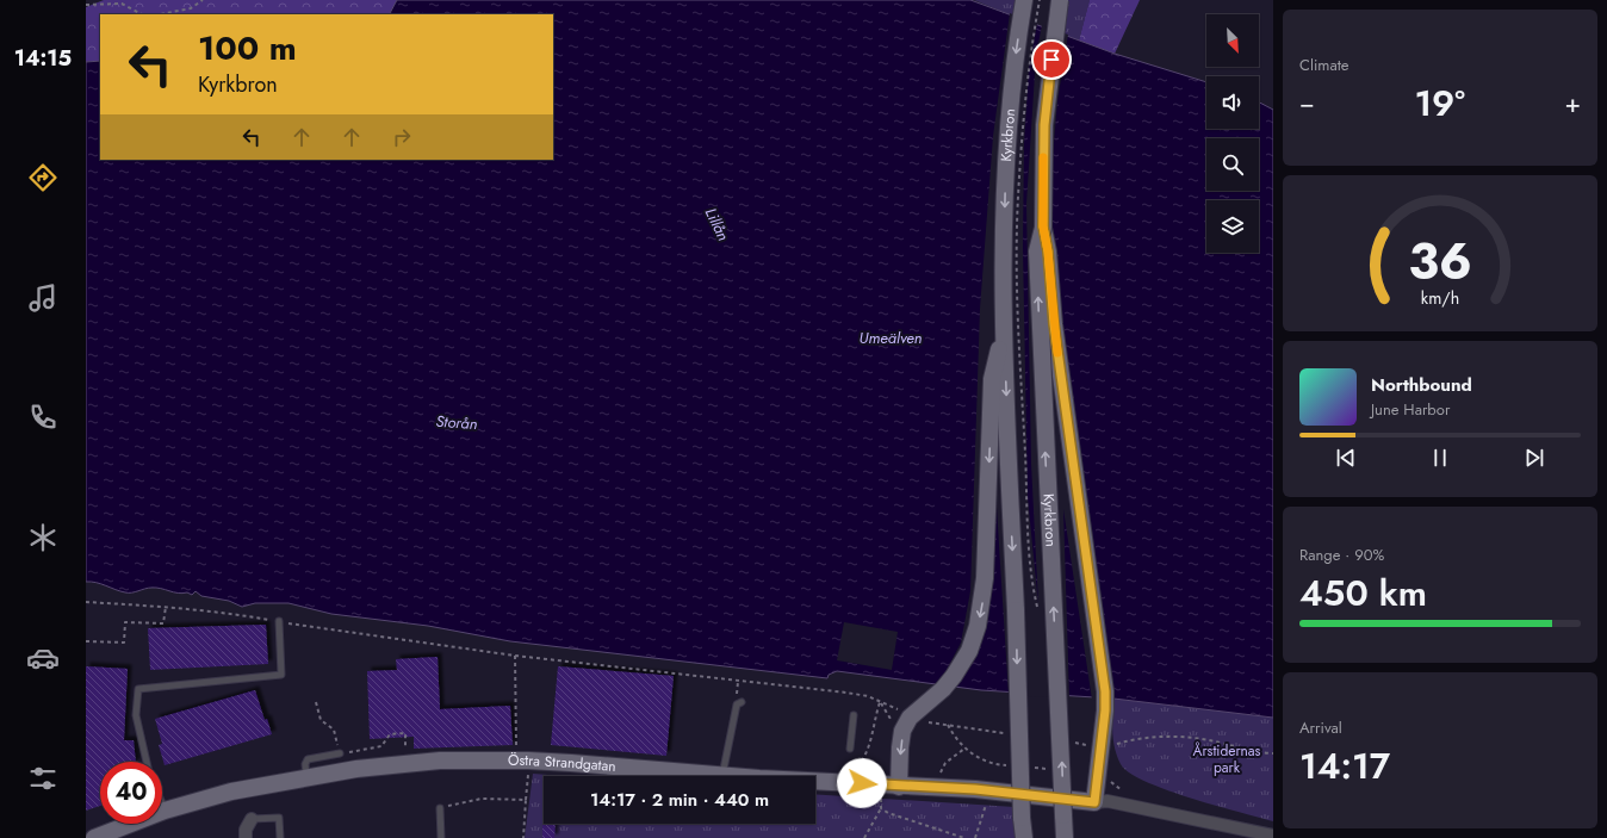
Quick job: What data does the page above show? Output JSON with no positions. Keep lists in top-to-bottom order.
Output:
{
  "streets": {
    "street": ["Kyrkbron", "Östra Strandgatan"]
  },
  "crossings": [
    ["Kyrkbron", "Östra Strandgatan"]
  ],
  "water": ["Lillån", "Umeälven", "Storån"],
  "parks": ["Årstidernas park"],
  "north": "bottom right",
  "page": {
    "tabs": "14:15",
    "tile": [
      "Climate",
      ["Range · 90%", "450 km"],
      ["Arrival", "14:17"]
    ],
    "turn": ["100 m", "Kyrkbron"],
    "heat": ["−", "19°", "+"],
    "song": ["Northbound", "June Harbor"],
    "limit": "40",
    "trip": "14:17 · 2 min · 440 m",
    "gauge": ["36", "km/h"]
  }
}
